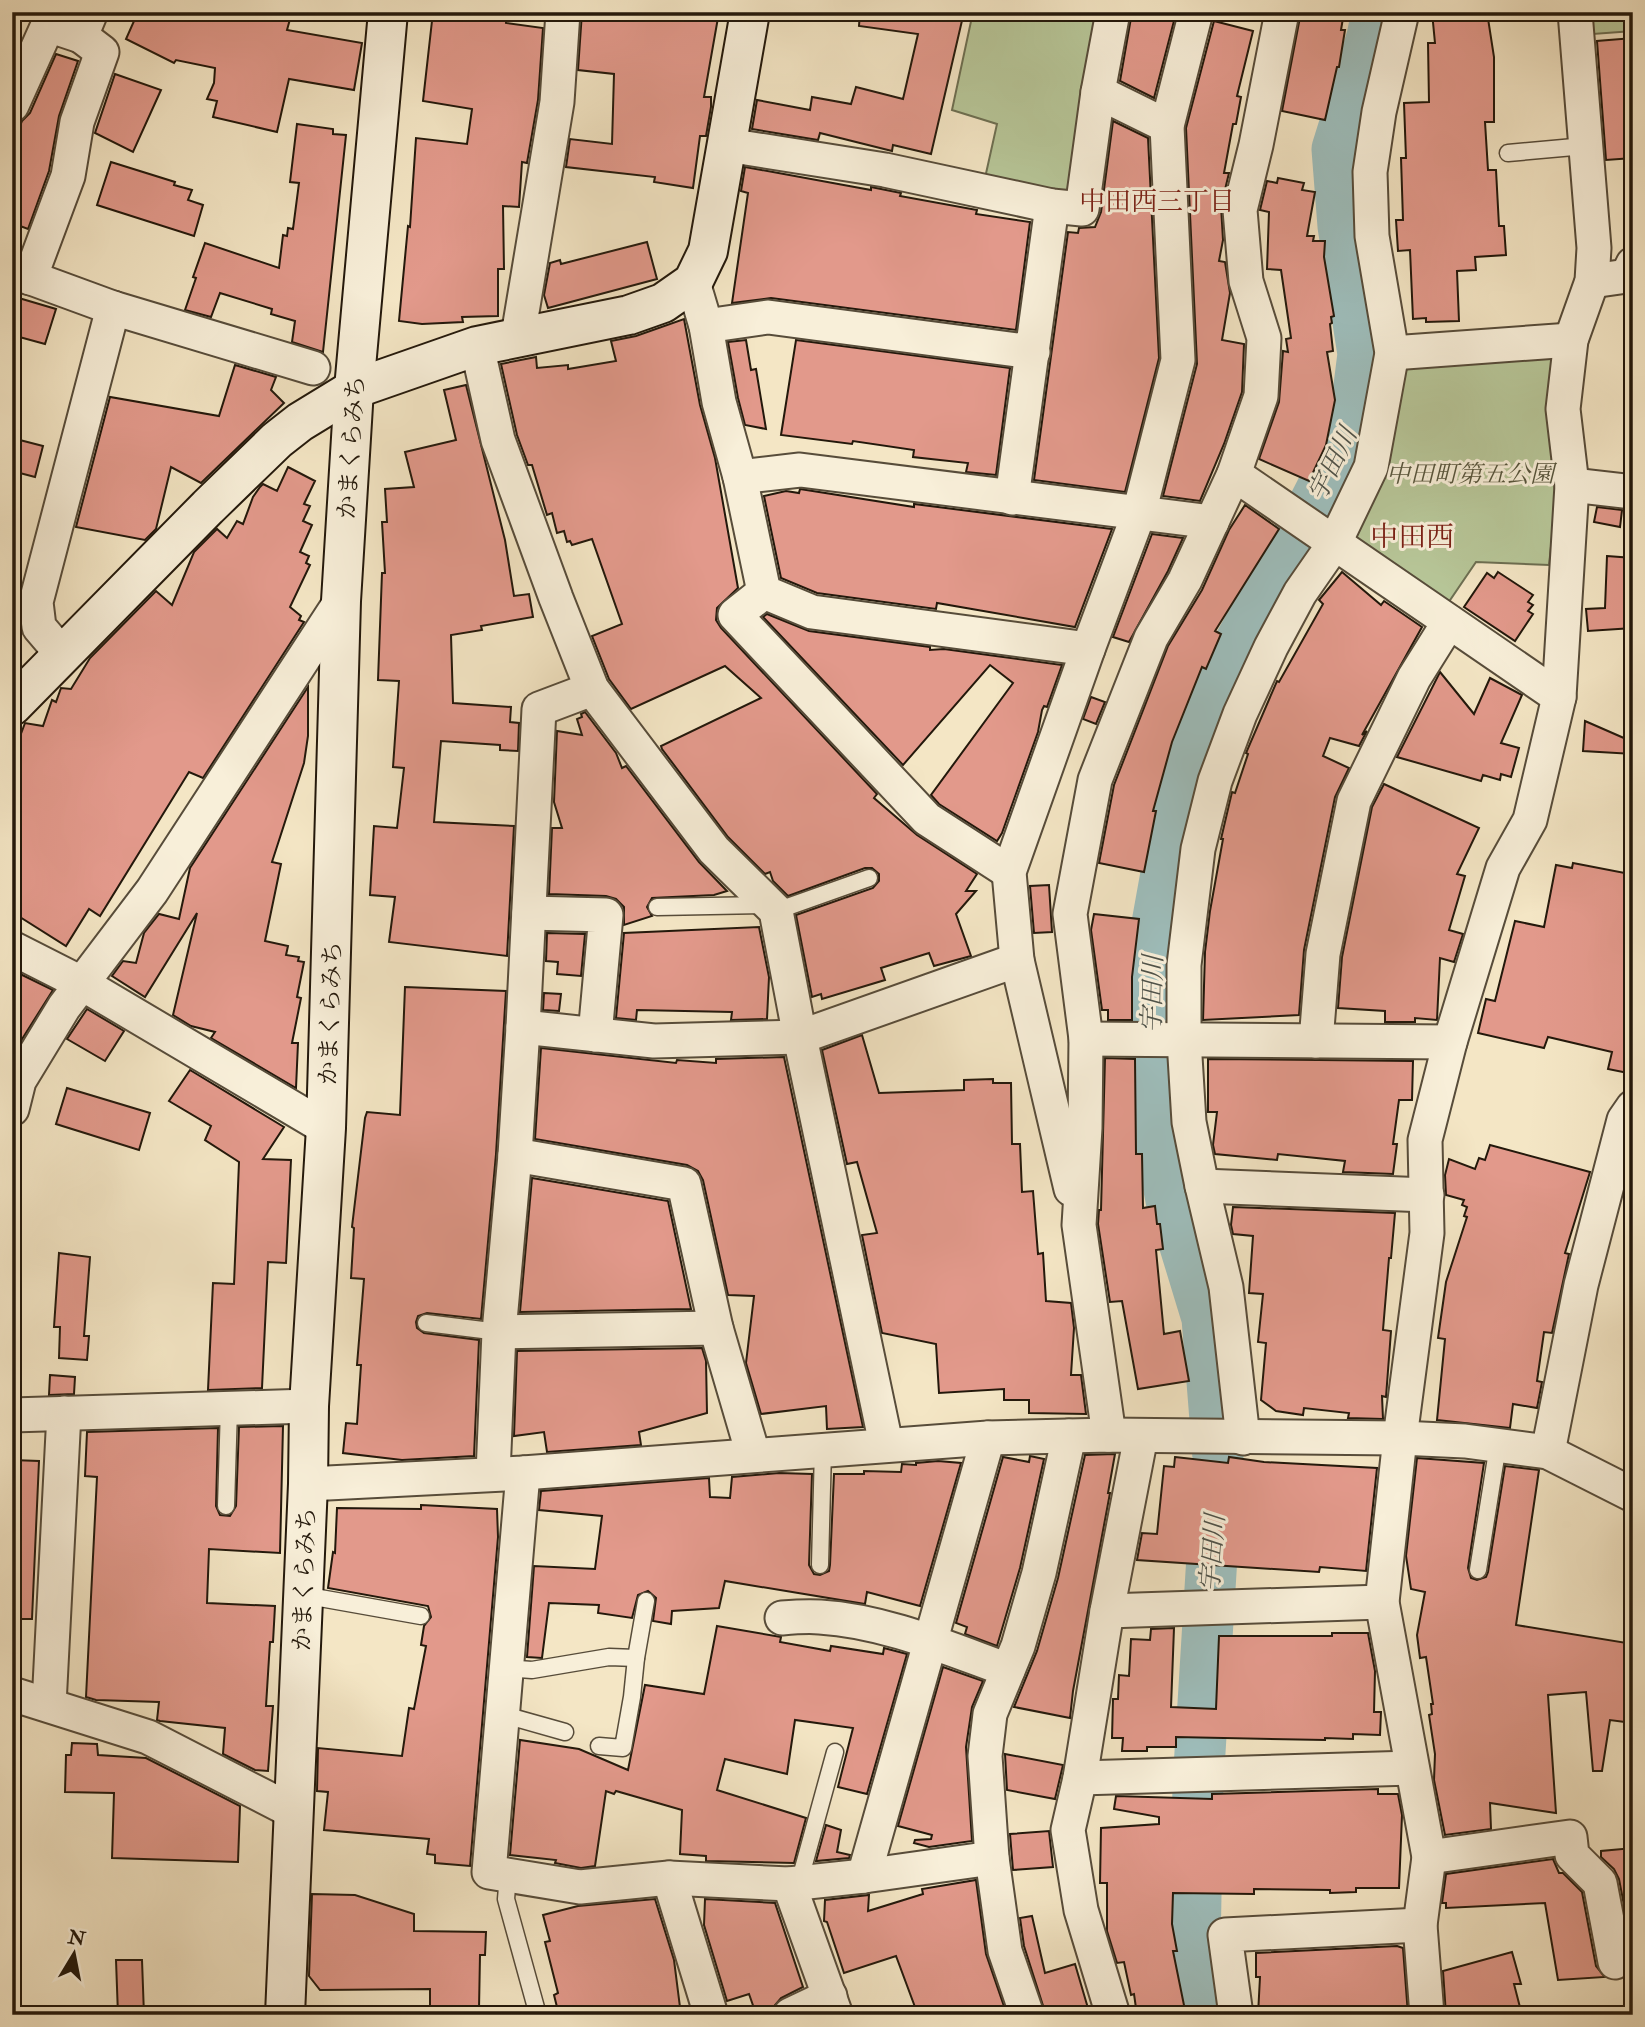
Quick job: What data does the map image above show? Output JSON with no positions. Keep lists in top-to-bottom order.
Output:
{
  "streets": {
    "main road": ["かまくらみち"]
  },
  "districts": ["中田西三丁目", "中田西"],
  "water": ["宇田川"],
  "parks": ["中田町第五公園"],
  "north": "top"
}
